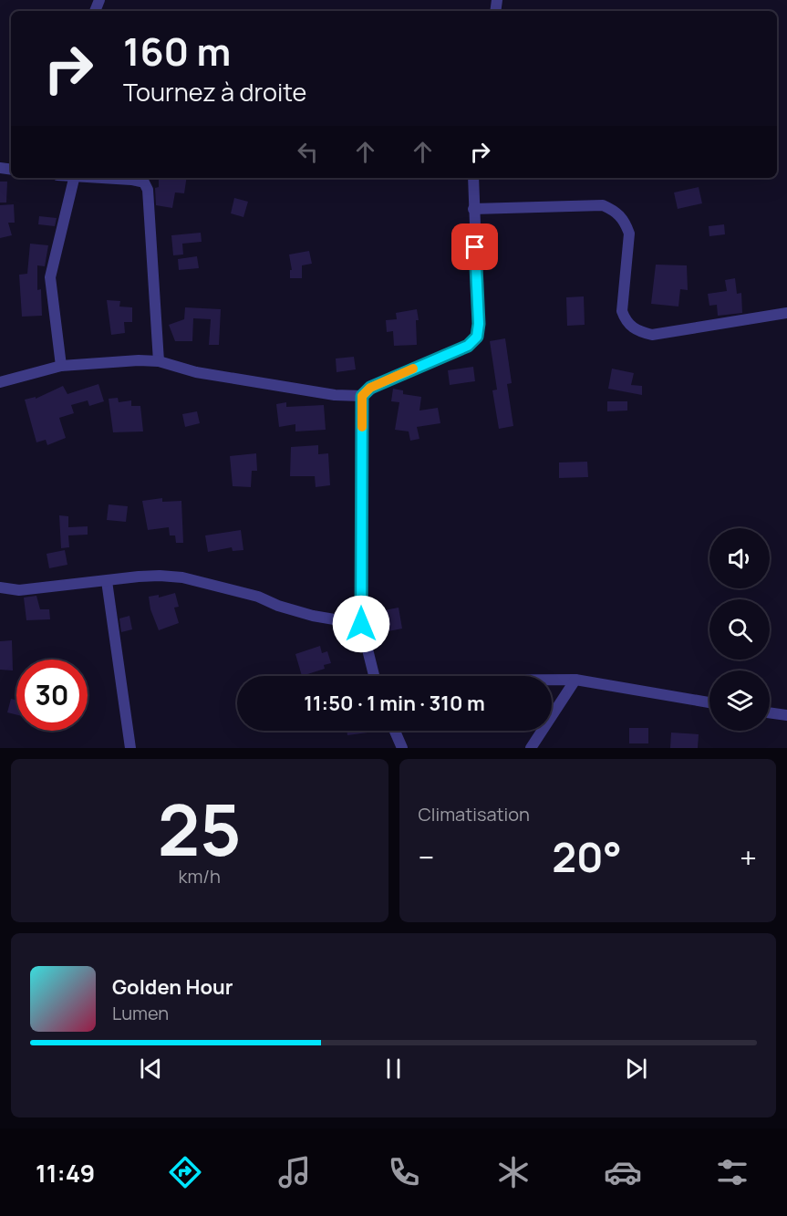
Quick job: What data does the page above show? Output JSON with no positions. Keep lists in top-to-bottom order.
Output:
{
  "page": {
    "turn": ["160 m", "Tournez à droite"],
    "limit": "30",
    "trip": "11:50 · 1 min · 310 m",
    "tile": [
      ["25", "km/h"],
      "Climatisation"
    ],
    "heat": ["−", "20°", "+"],
    "song": ["Golden Hour", "Lumen"],
    "tabs": "11:49"
  }
}
